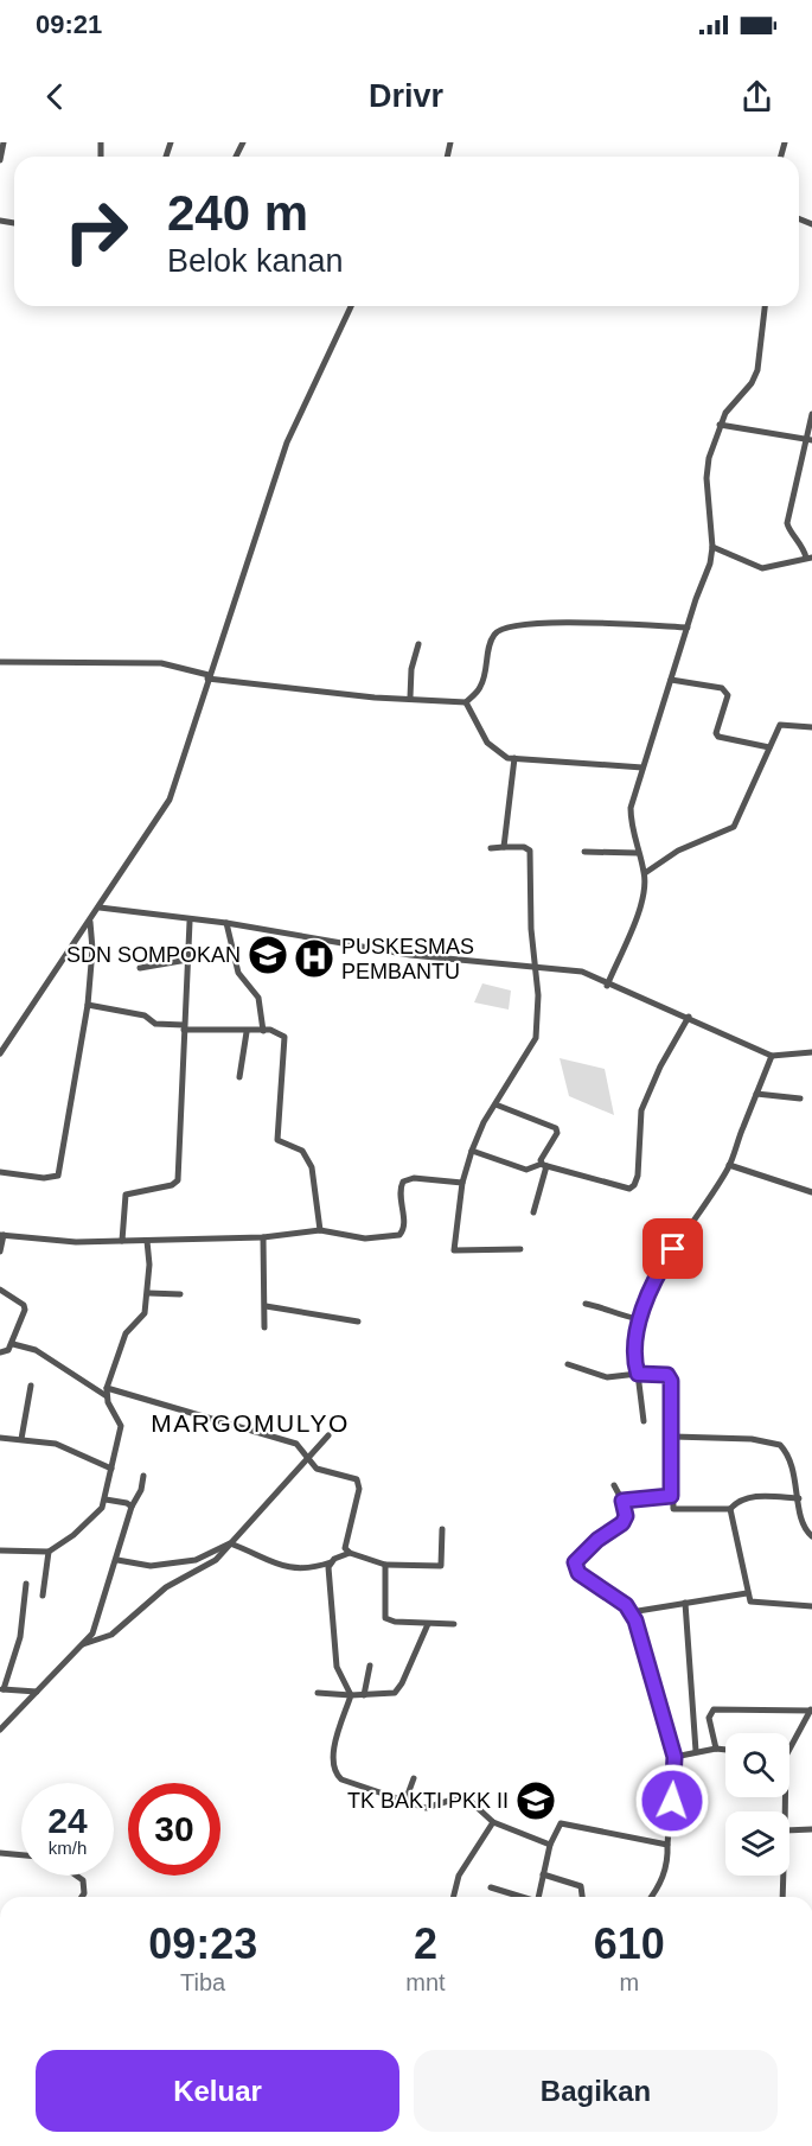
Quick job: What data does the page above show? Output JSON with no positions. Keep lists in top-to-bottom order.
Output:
{
  "districts": ["MARGOMULYO"],
  "places": {
    "school or university": ["SDN SOMPOKAN", "TK BAKTI PKK II"],
    "hospital": ["PUSKESMAS PEMBANTU"]
  },
  "page": {
    "status": "09:21",
    "header": "Drivr",
    "turn": ["240 m", "Belok kanan"],
    "speed": "24 km/h",
    "limit": "30",
    "eta": [
      "09:23",
      "Tiba",
      "2",
      "mnt",
      "610",
      "m"
    ],
    "buttons": ["Keluar", "Bagikan"]
  }
}
